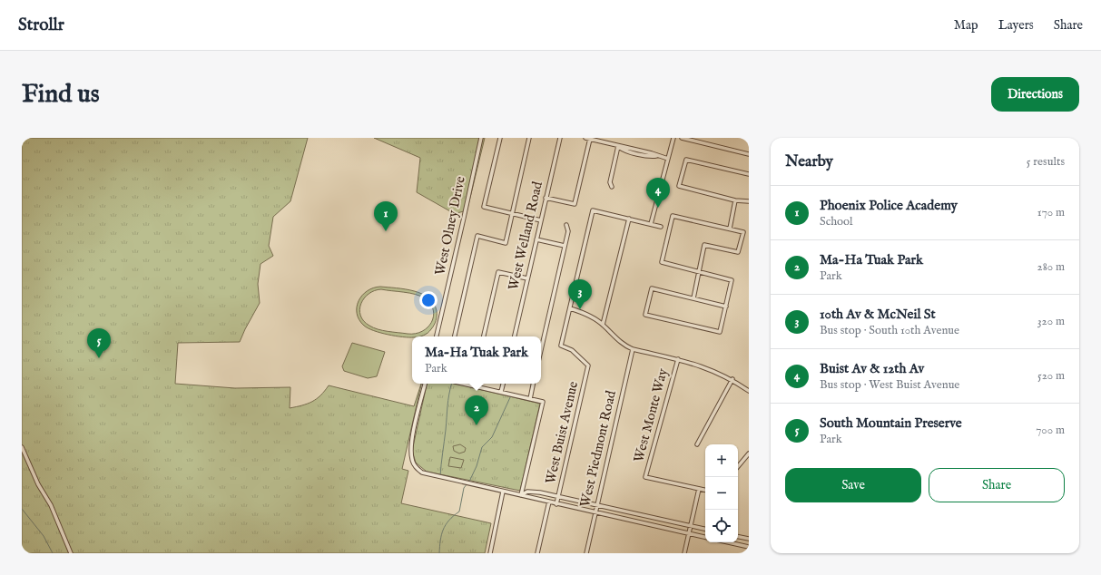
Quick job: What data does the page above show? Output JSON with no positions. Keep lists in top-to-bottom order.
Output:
{
  "streets": {
    "street": [
      "West Olney Drive",
      "West Welland Road",
      "West Monte Way",
      "West Buist Avenue",
      "West Piedmont Road"
    ]
  },
  "page": {
    "header": "Strollr",
    "nav": ["Map", "Layers", "Share"],
    "buttons": [
      "Directions",
      ["Save", "Share"]
    ],
    "title": "Find us",
    "heading": ["Nearby", "5 results"],
    "pins": [
      "4",
      "1",
      "3",
      "5",
      "2"
    ],
    "list": [
      {
        "mark": "1",
        "name": "Phoenix Police Academy",
        "note": "School",
        "value": "170 m"
      },
      {
        "mark": "2",
        "name": "Ma-Ha Tuak Park",
        "note": "Park",
        "value": "280 m"
      },
      {
        "mark": "3",
        "name": "10th Av & McNeil St",
        "note": "Bus stop · South 10th Avenue",
        "value": "320 m"
      },
      {
        "mark": "4",
        "name": "Buist Av & 12th Av",
        "note": "Bus stop · West Buist Avenue",
        "value": "520 m"
      },
      {
        "mark": "5",
        "name": "South Mountain Preserve",
        "note": "Park",
        "value": "700 m"
      }
    ],
    "popup": ["Ma-Ha Tuak Park", "Park"],
    "map_buttons": ["+", "−"]
  }
}
